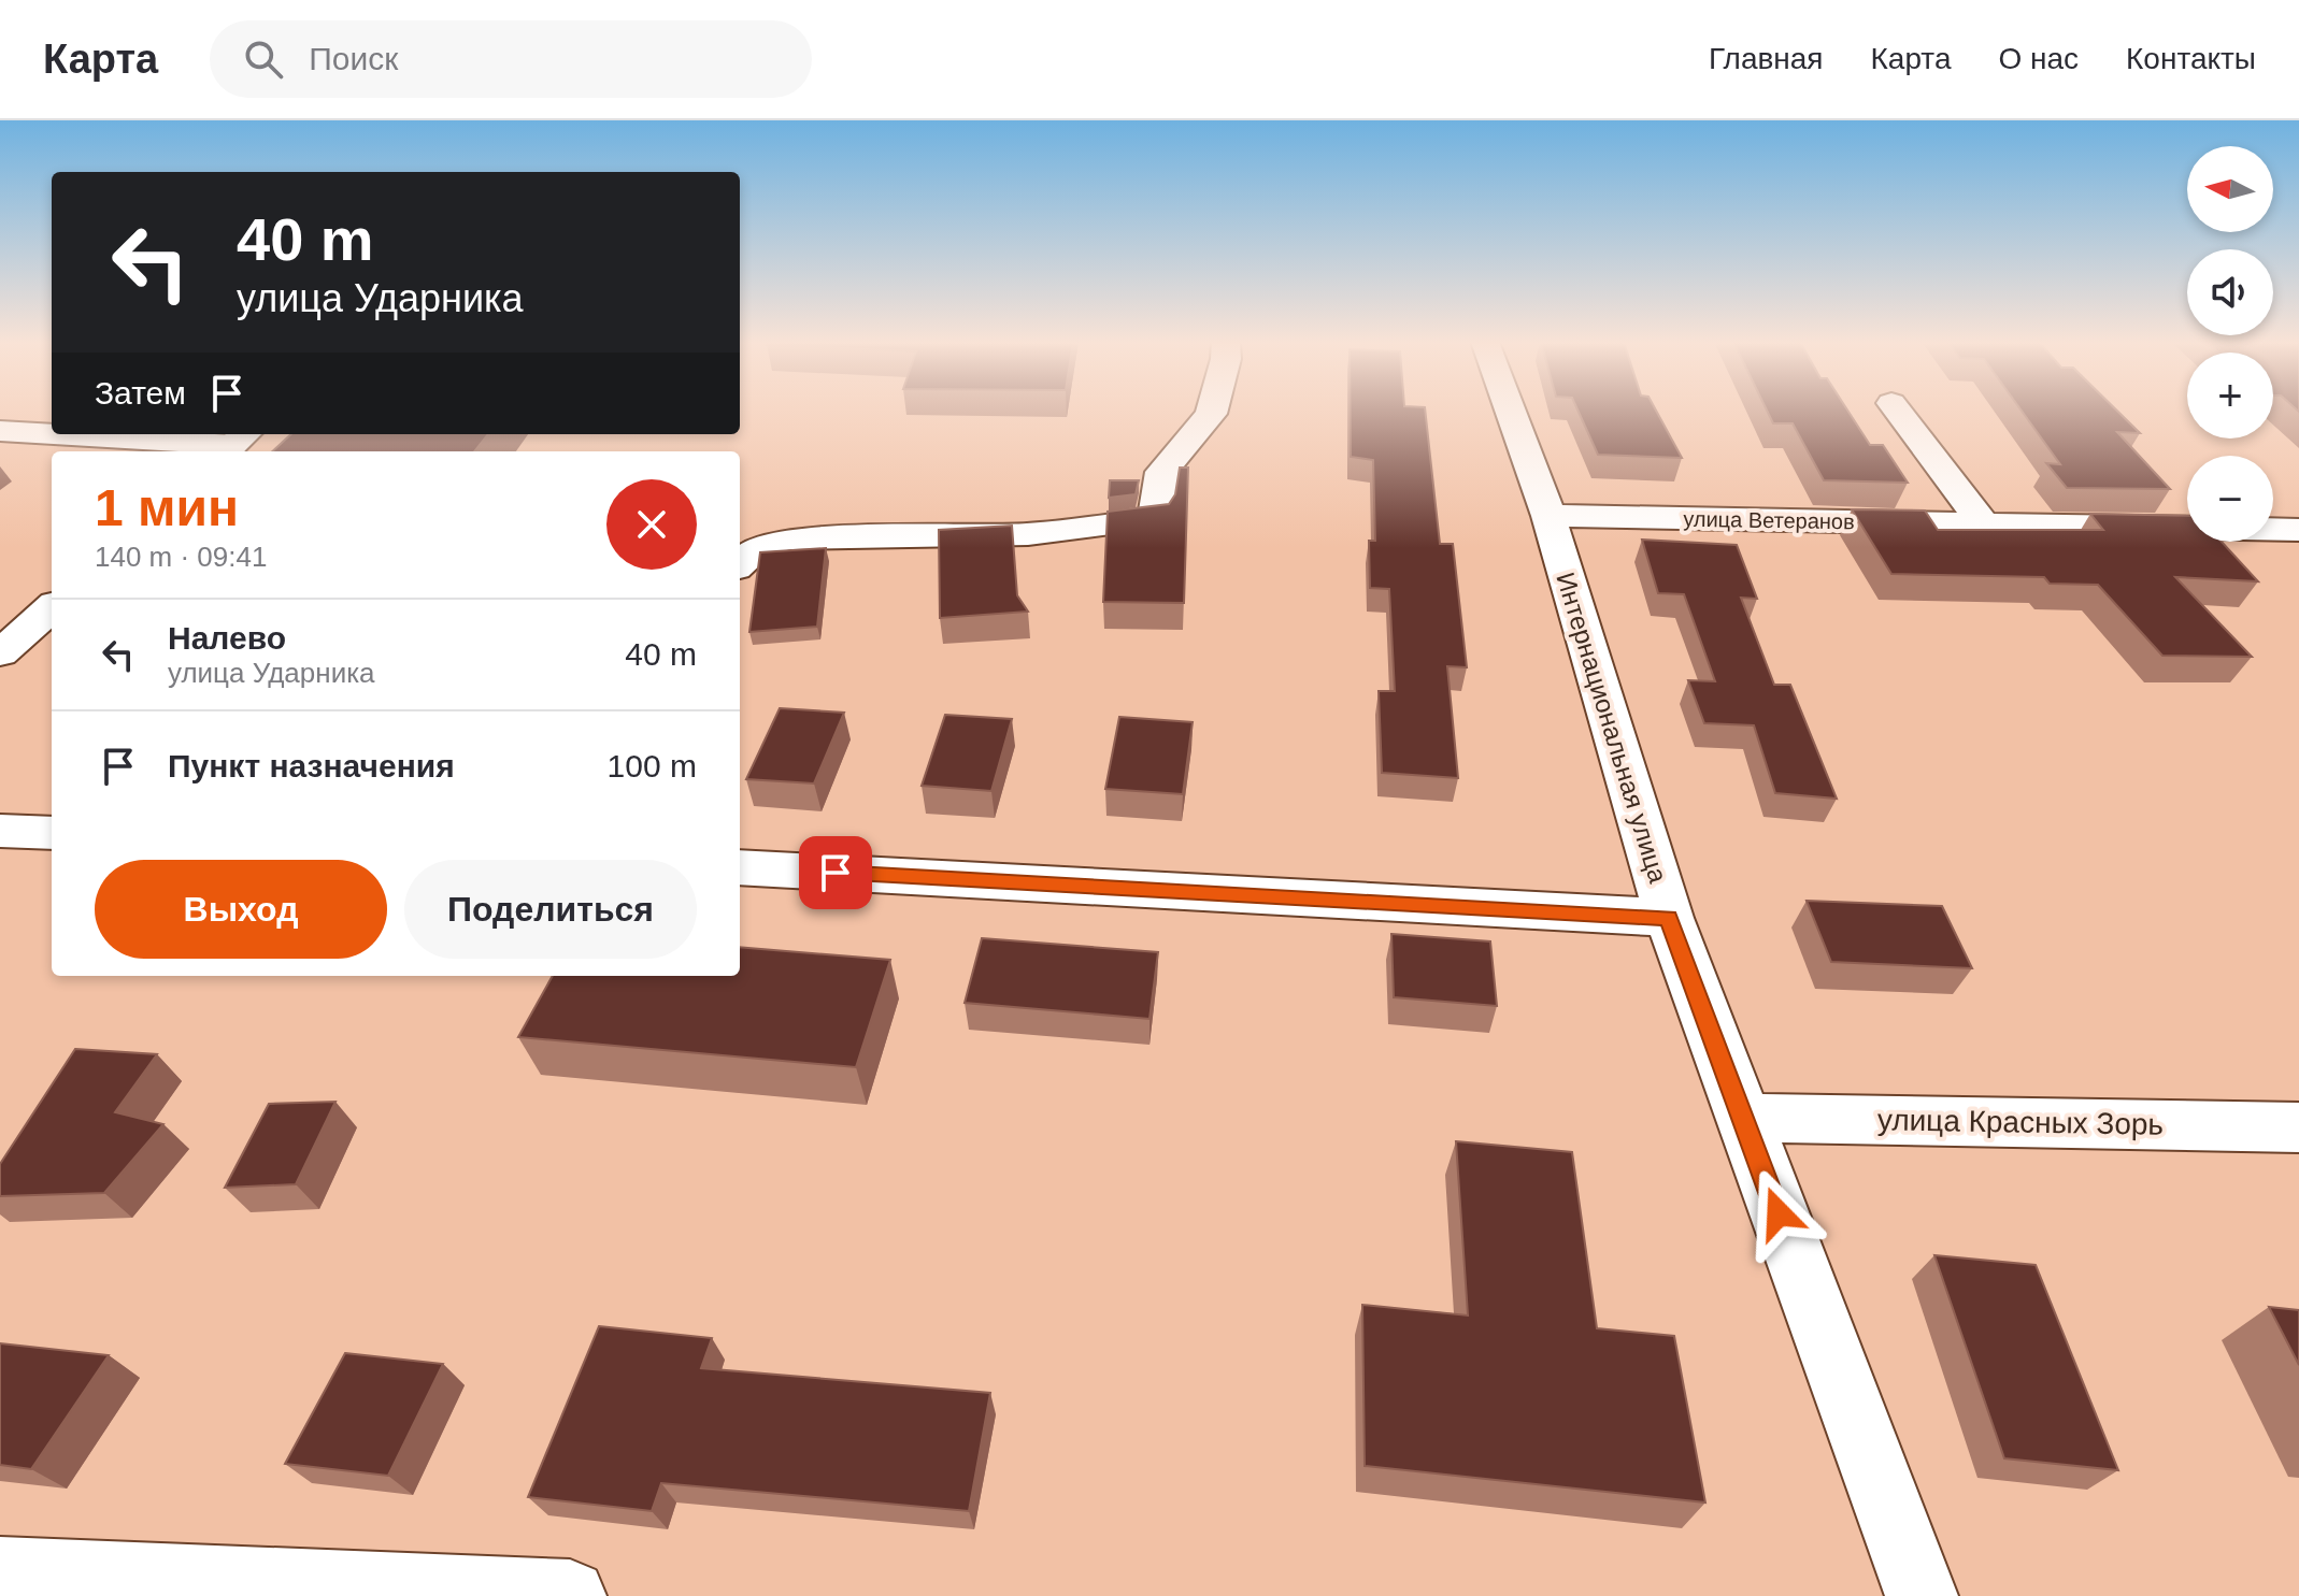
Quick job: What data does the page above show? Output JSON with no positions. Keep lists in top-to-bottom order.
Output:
{
  "streets": {
    "street": ["улица Ветеранов", "Интернациональная улица", "улица Красных Зорь"]
  },
  "crossings": [
    ["улица Ветеранов", "Интернациональная улица"],
    ["Интернациональная улица", "улица Красных Зорь"]
  ],
  "north": "left",
  "page": {
    "header": "Карта",
    "search": "Поиск",
    "nav": [
      "Главная",
      "Карта",
      "О нас",
      "Контакты"
    ],
    "map_buttons": ["+", "−"],
    "turn": ["40 m", "улица Ударника"],
    "then": "Затем",
    "heading": ["1 мин", "140 m · 09:41"],
    "list": [
      {
        "name": "Налево",
        "note": "улица Ударника",
        "value": "40 m"
      },
      {
        "name": "Пункт назначения",
        "value": "100 m"
      }
    ],
    "buttons": ["Выход", "Поделиться"]
  }
}
